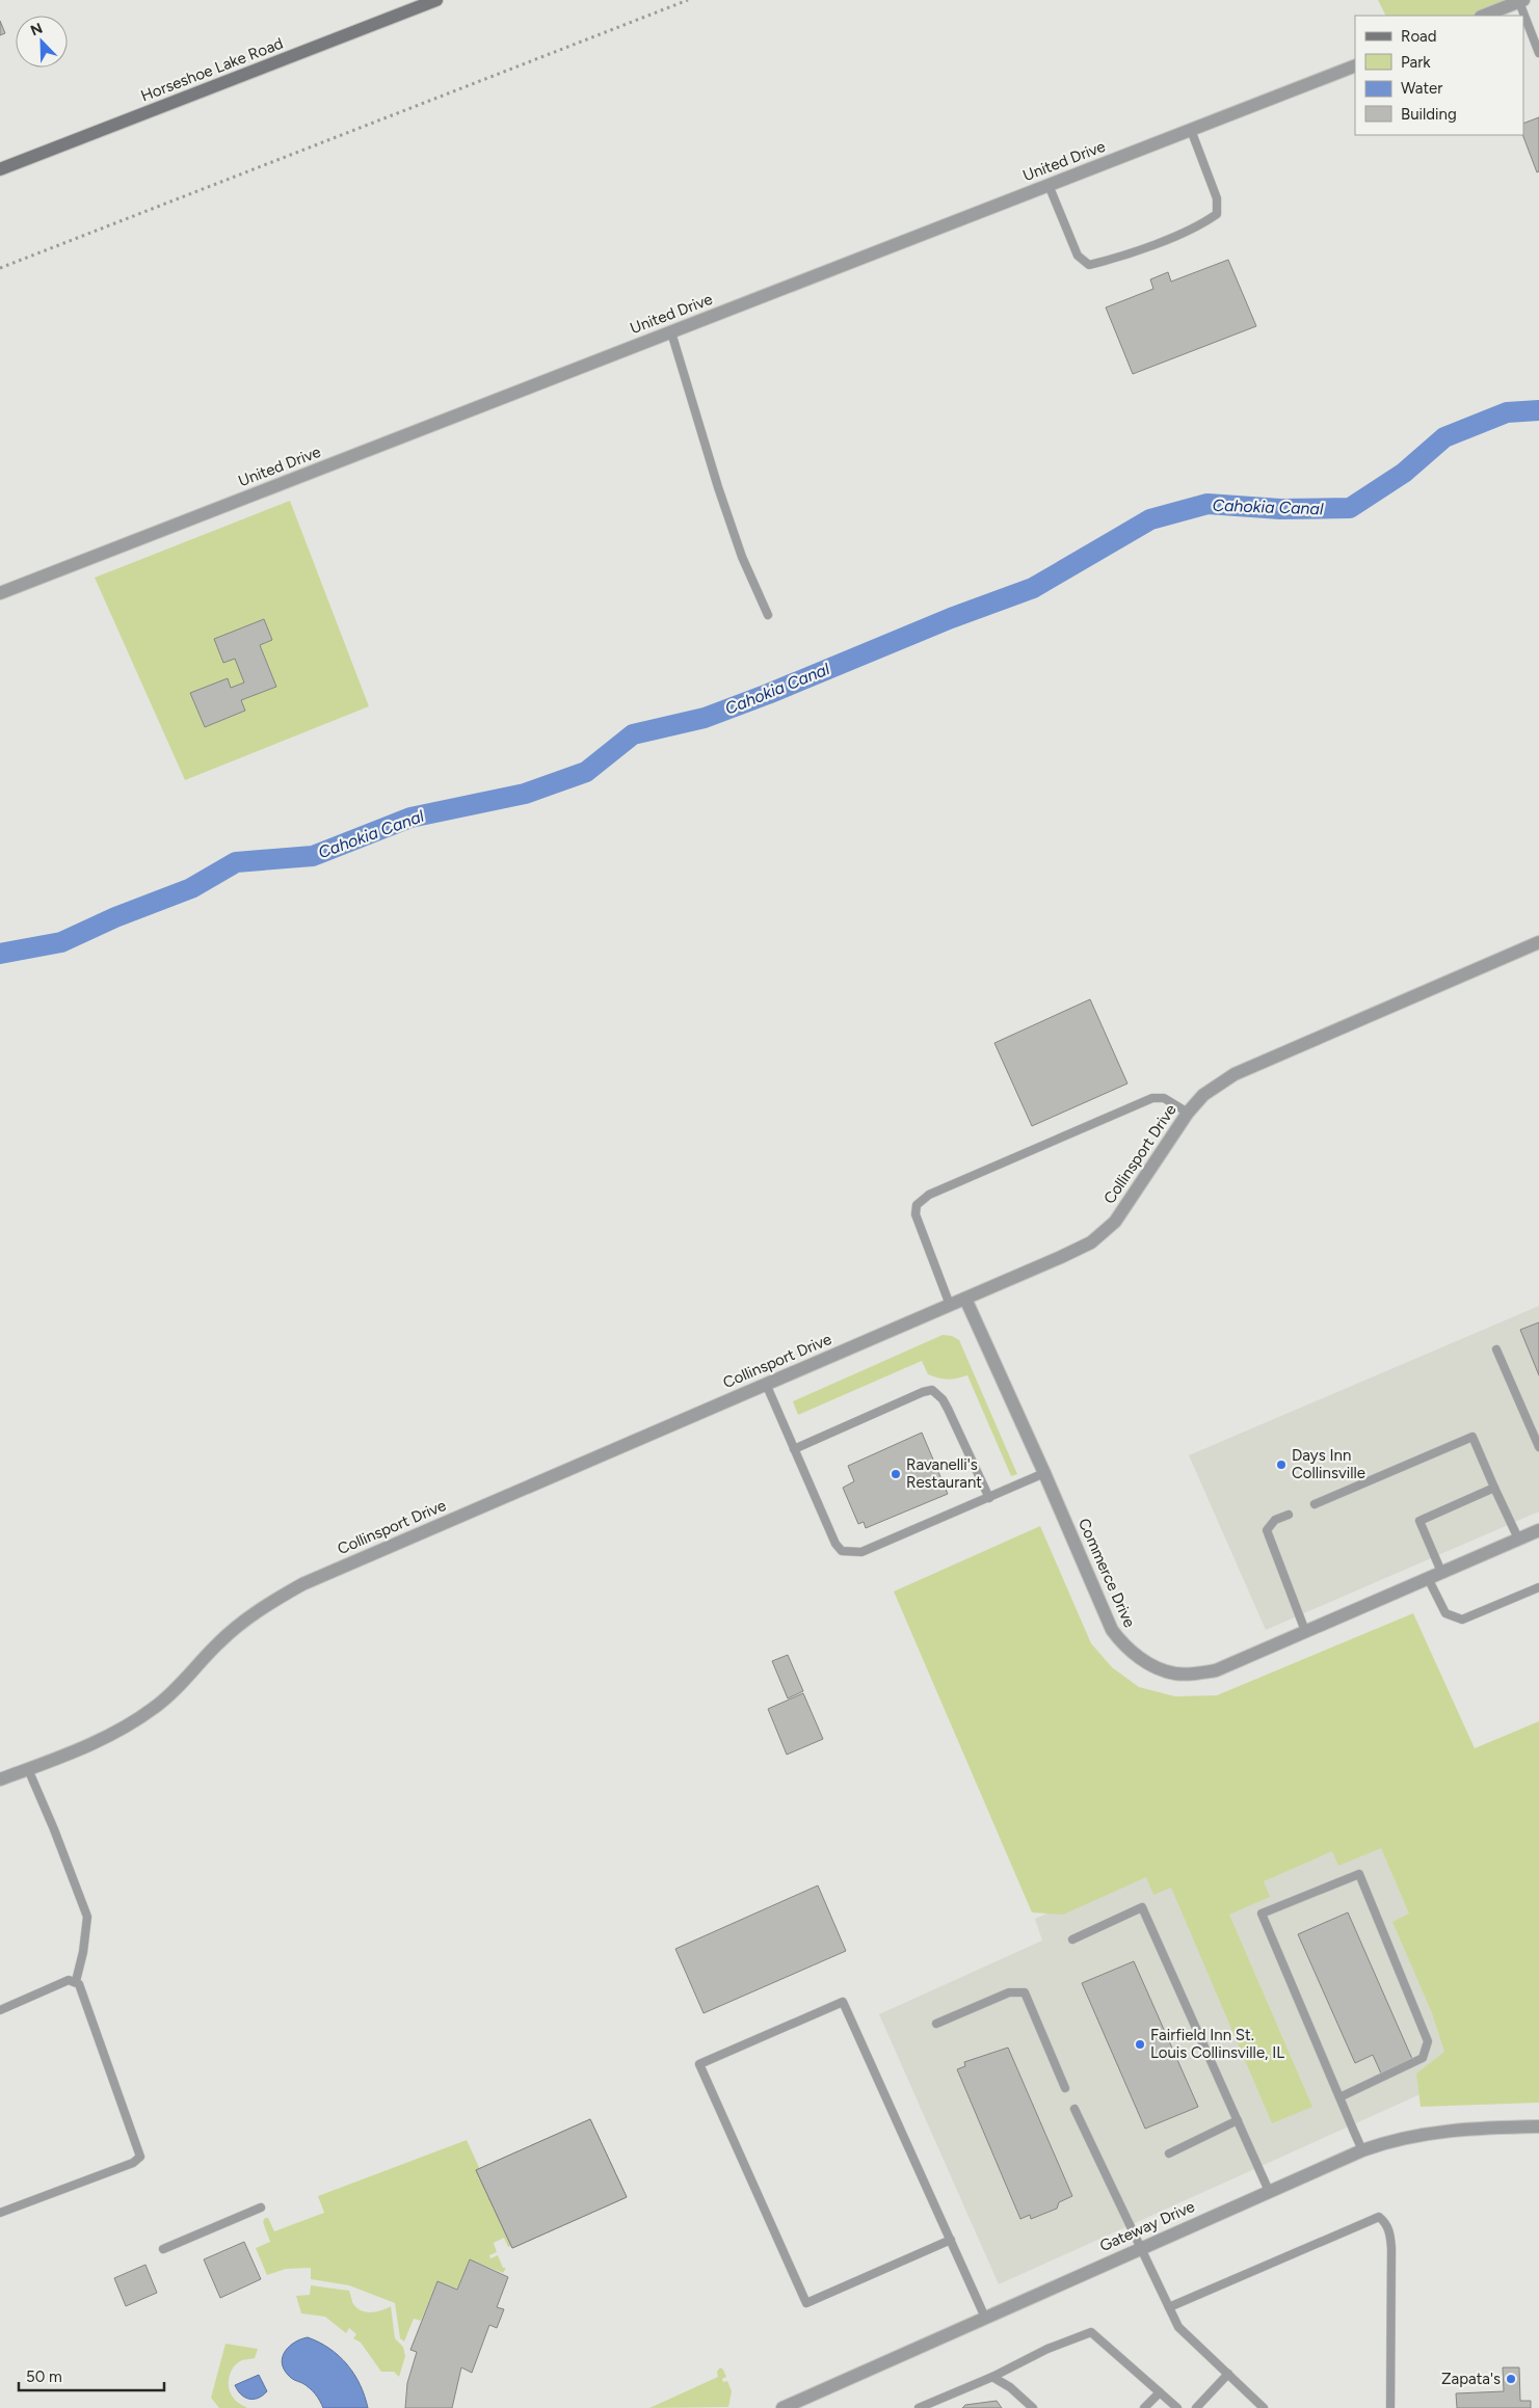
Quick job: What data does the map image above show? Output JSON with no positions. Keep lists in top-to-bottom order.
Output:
{
  "streets": {
    "main road": ["Horseshoe Lake Road"],
    "street": [
      "United Drive",
      "Collinsport Drive",
      "Commerce Drive",
      "Gateway Drive"
    ]
  },
  "crossings": [
    ["Collinsport Drive", "Commerce Drive"]
  ],
  "water": ["Cahokia Canal"],
  "places": [
    "Days Inn Collinsville",
    "Ravanelli's Restaurant",
    "Fairfield Inn St. Louis Collinsville, IL",
    "Zapata's"
  ],
  "legend": [
    "Road",
    "Park",
    "Water",
    "Building"
  ],
  "scale_bar": "50 m",
  "north": "top left"
}
